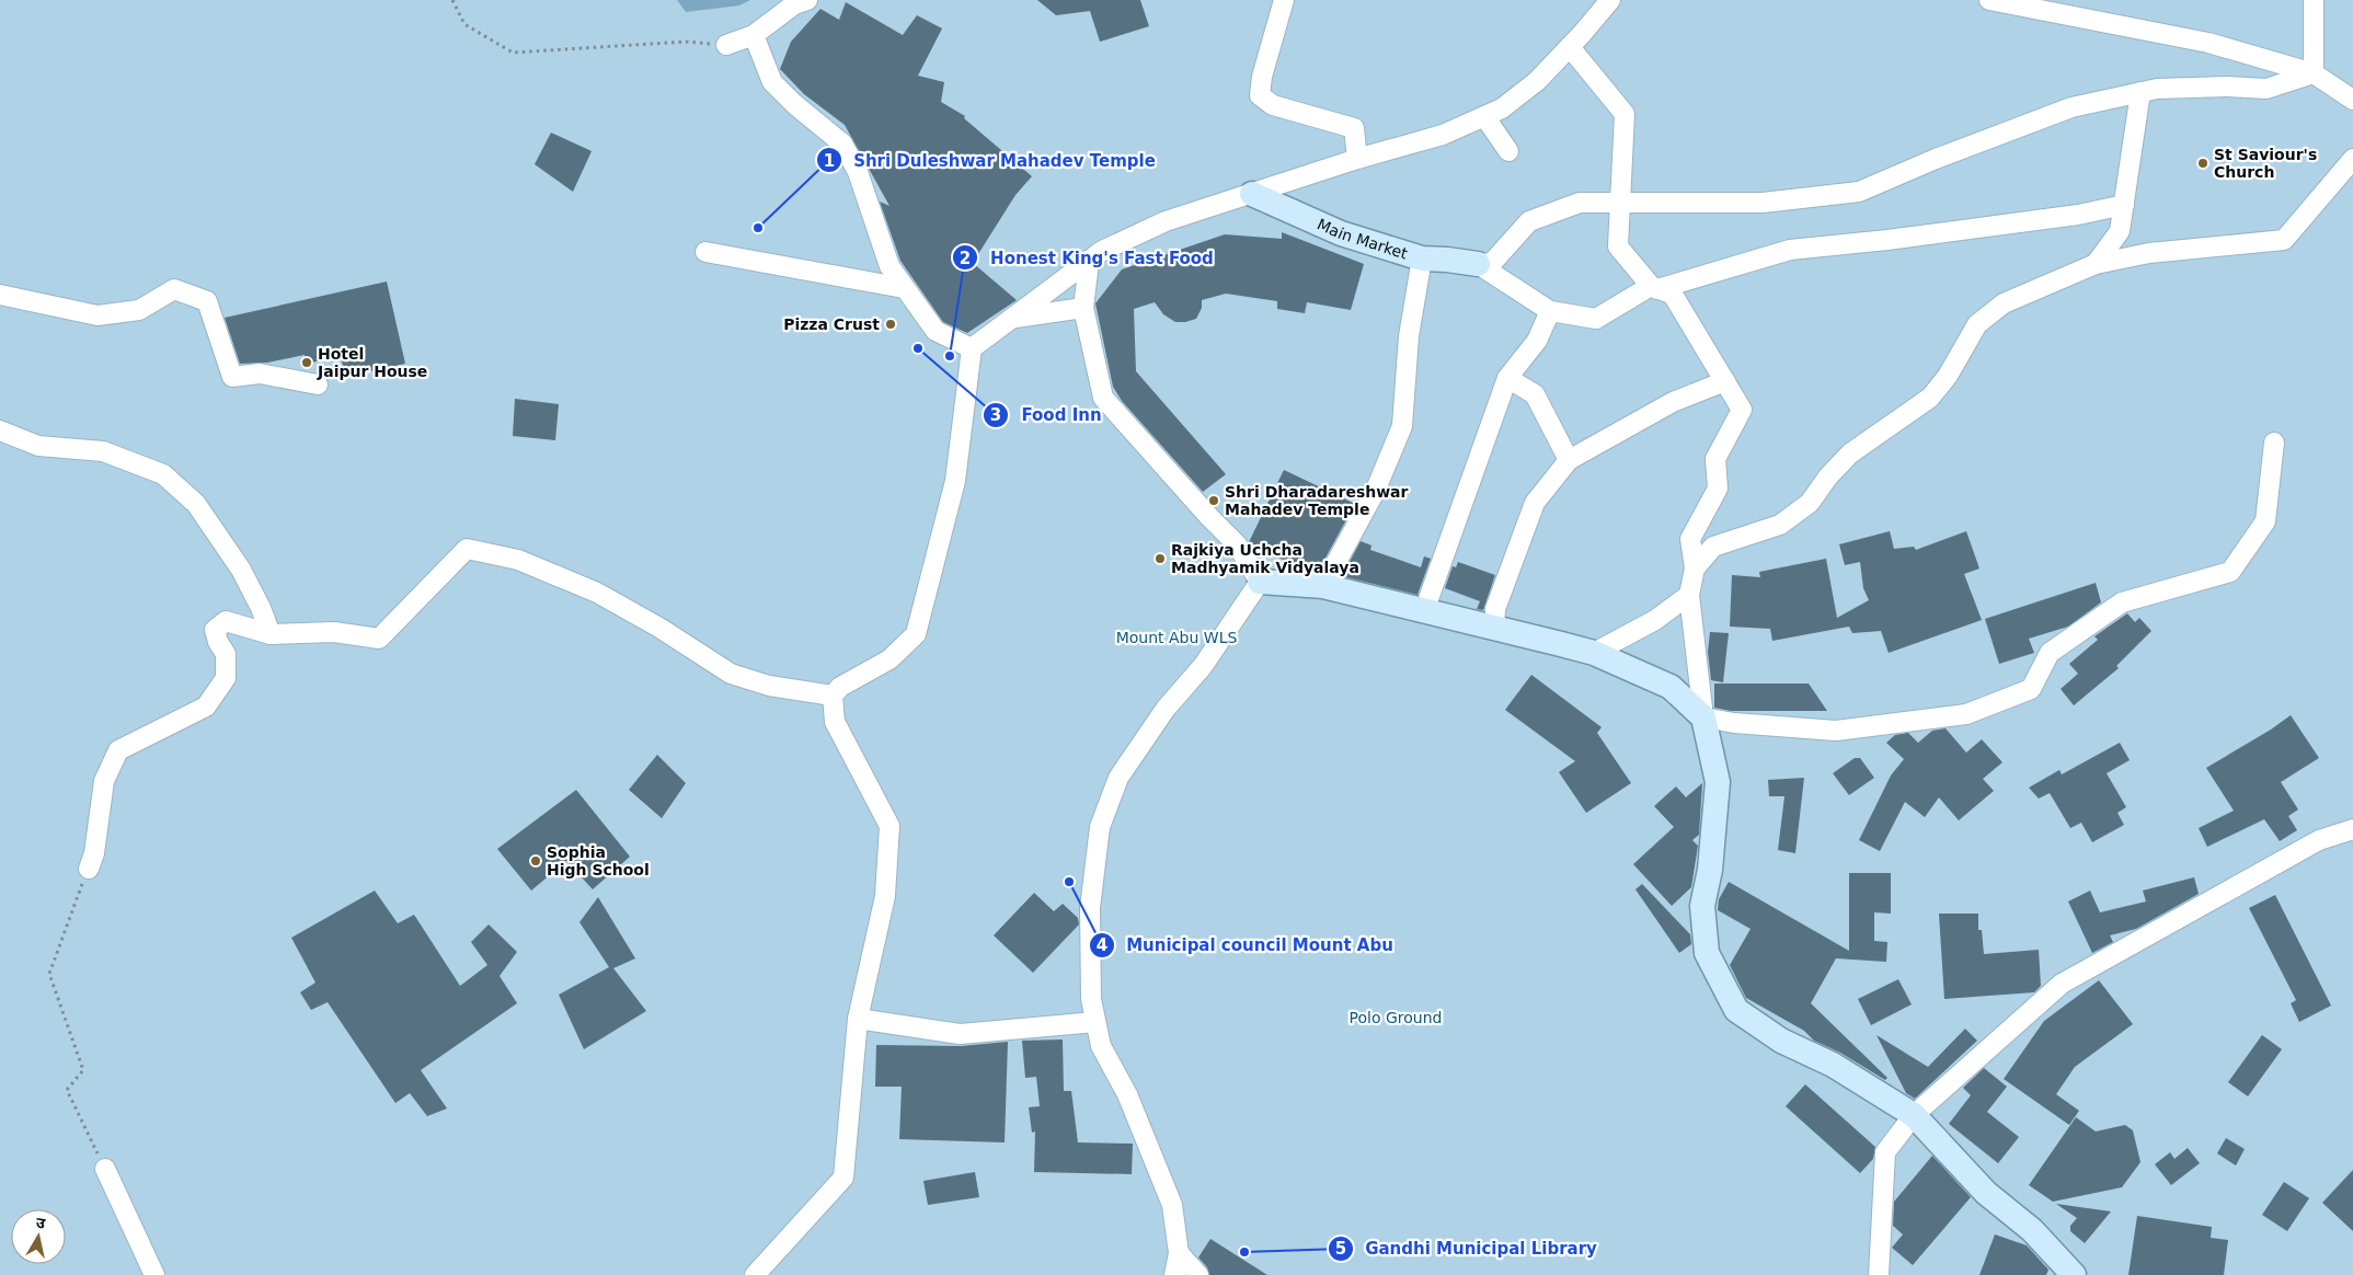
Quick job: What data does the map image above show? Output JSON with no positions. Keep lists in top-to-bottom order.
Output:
{
  "streets": {
    "main road": ["Main Market"]
  },
  "parks": ["Mount Abu WLS", "Polo Ground"],
  "places": [
    "St Saviour's Church",
    "Shri Duleshwar Mahadev Temple",
    "Pizza Crust",
    "Food Inn",
    "Honest King's Fast Food",
    "Hotel Jaipur House",
    "Shri Dharadareshwar Mahadev Temple",
    "Rajkiya Uchcha Madhyamik Vidyalaya",
    "Sophia High School",
    "Municipal council Mount Abu",
    "Gandhi Municipal Library"
  ],
  "north": "top"
}
